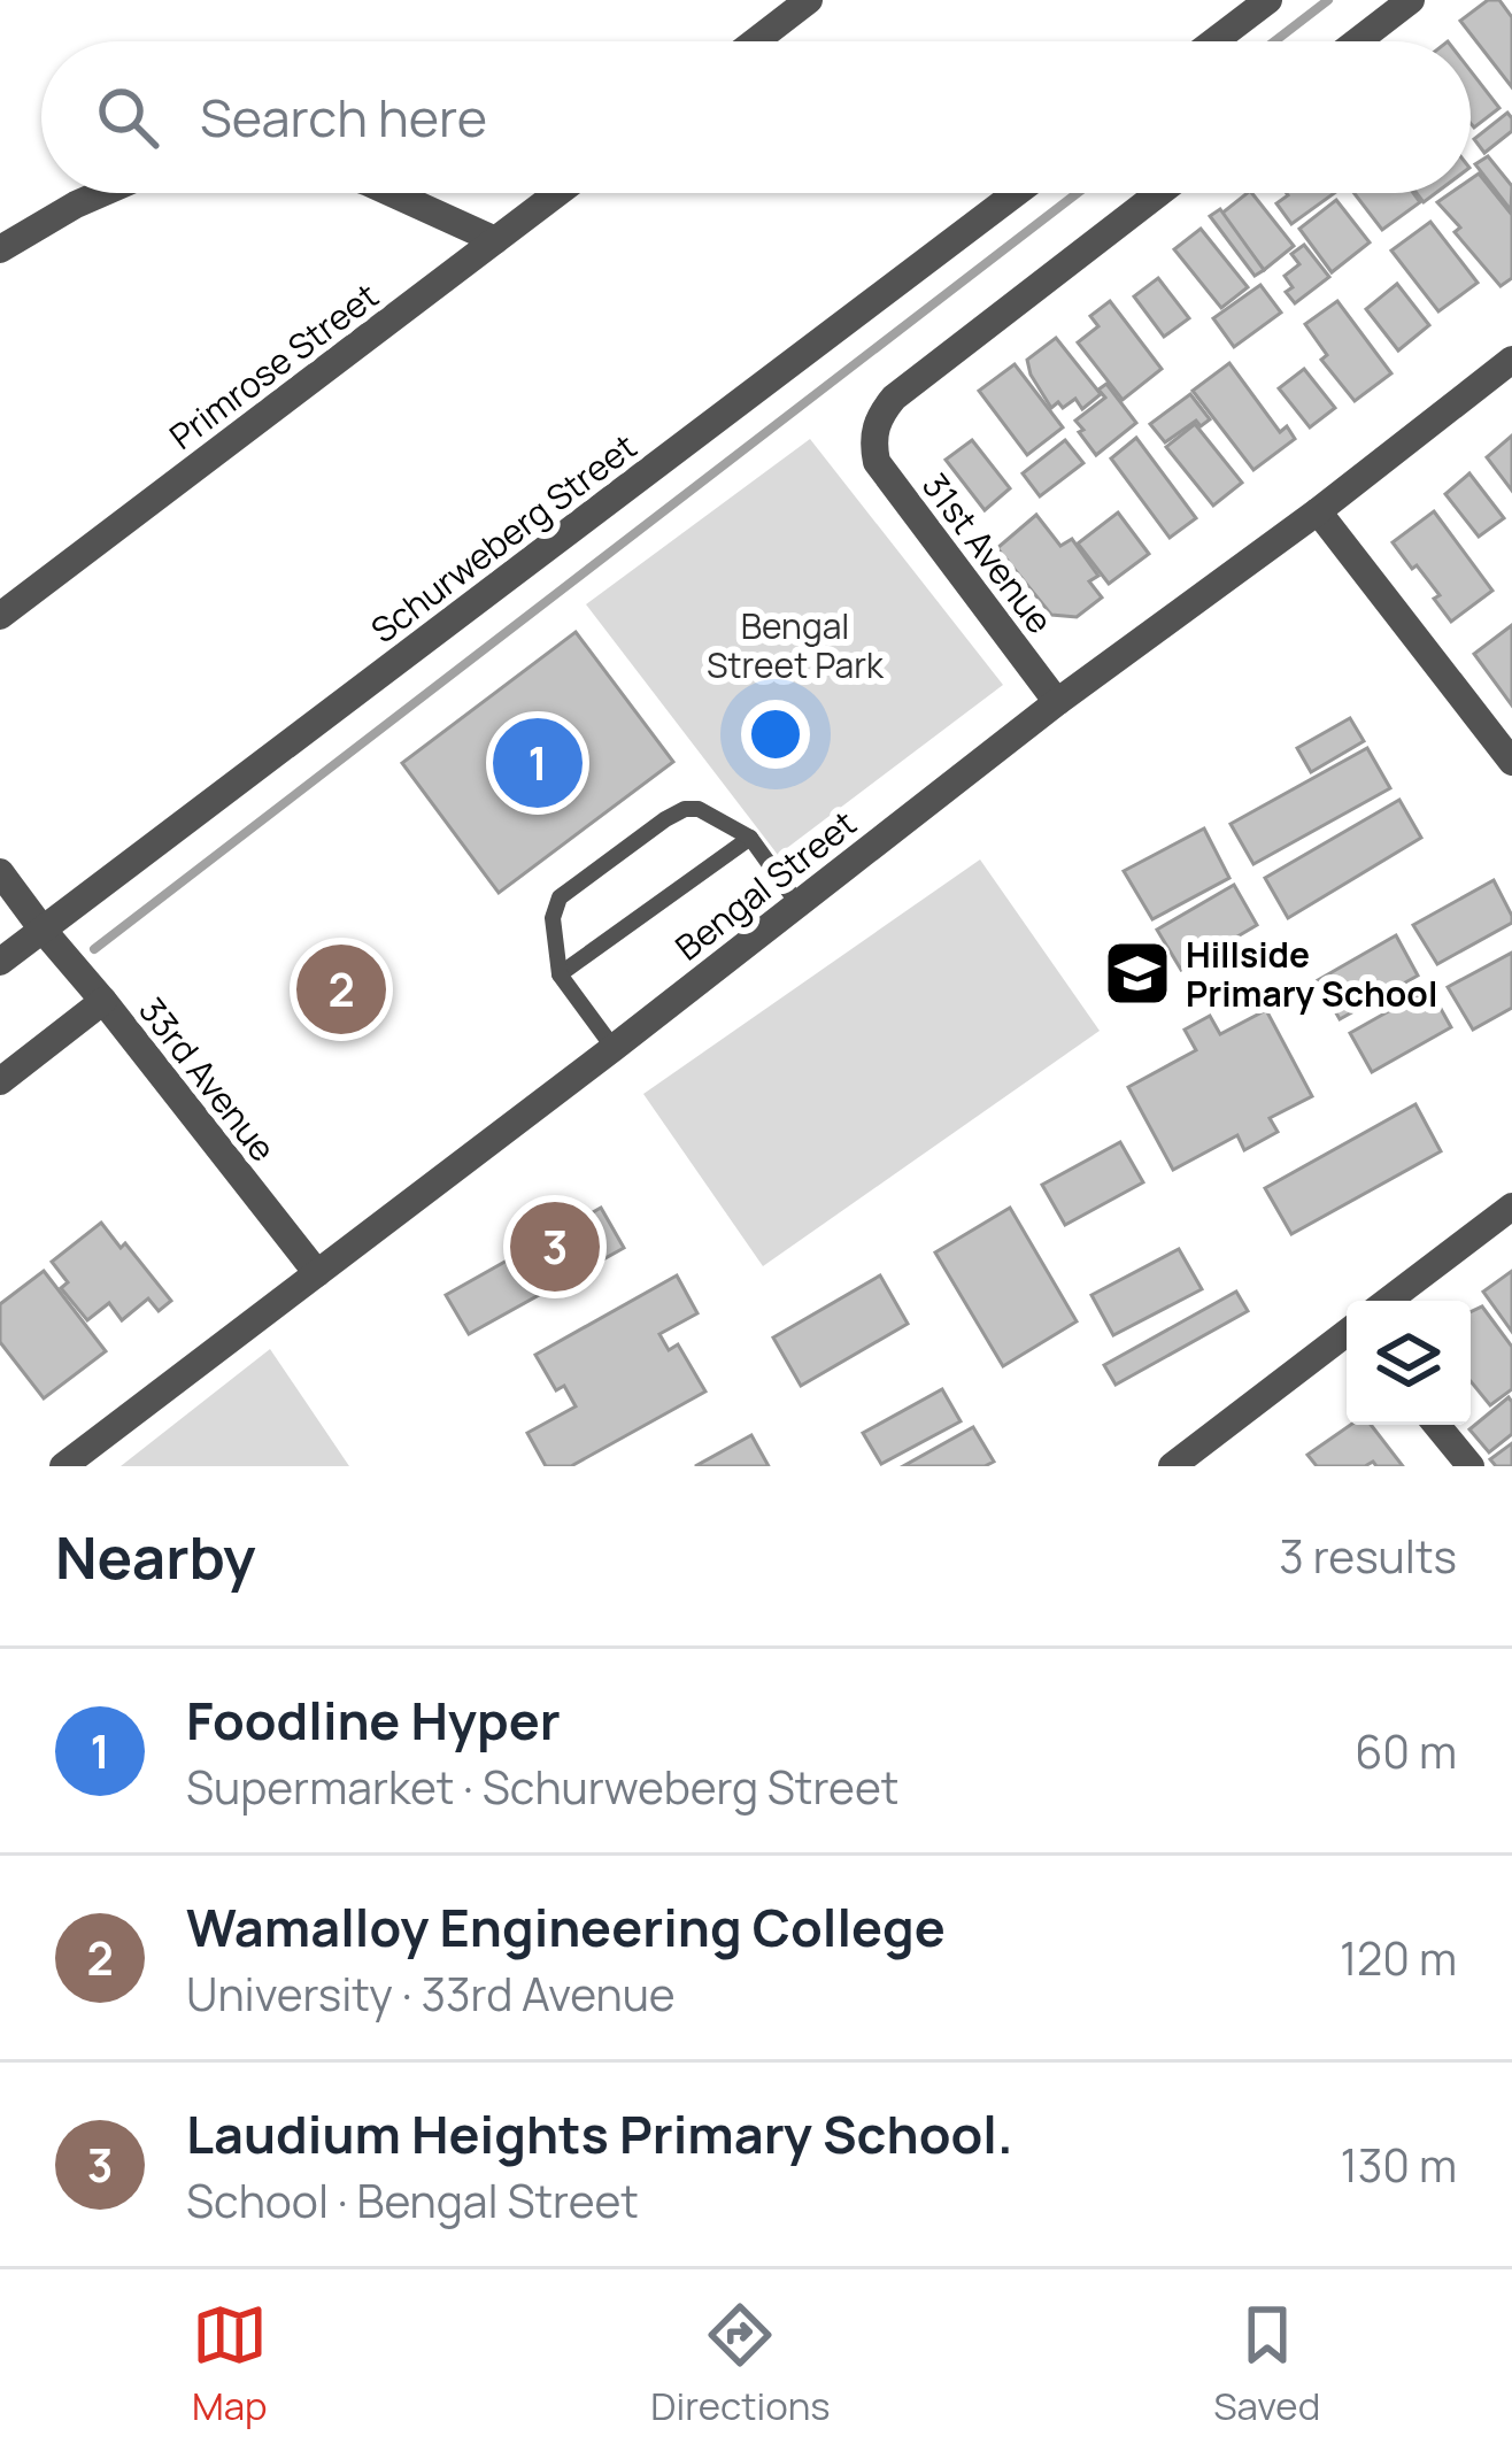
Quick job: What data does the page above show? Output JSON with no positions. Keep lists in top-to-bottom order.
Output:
{
  "streets": {
    "street": [
      "Primrose Street",
      "Schurweberg Street",
      "31st Avenue",
      "Bengal Street",
      "33rd Avenue"
    ]
  },
  "crossings": [
    ["Schurweberg Street", "33rd Avenue"],
    ["31st Avenue", "Bengal Street"],
    ["Bengal Street", "33rd Avenue"]
  ],
  "parks": ["Bengal Street Park"],
  "places": {
    "school or university": ["Hillside Primary School"]
  },
  "page": {
    "search": "Search here",
    "pins": ["1", "2", "3"],
    "heading": ["Nearby", "3 results"],
    "list": [
      {
        "mark": "1",
        "name": "Foodline Hyper",
        "note": "Supermarket · Schurweberg Street",
        "value": "60 m"
      },
      {
        "mark": "2",
        "name": "Wamalloy Engineering College",
        "note": "University · 33rd Avenue",
        "value": "120 m"
      },
      {
        "mark": "3",
        "name": "Laudium Heights Primary School.",
        "note": "School · Bengal Street",
        "value": "130 m"
      }
    ],
    "nav": ["Map", "Directions", "Saved"]
  }
}
